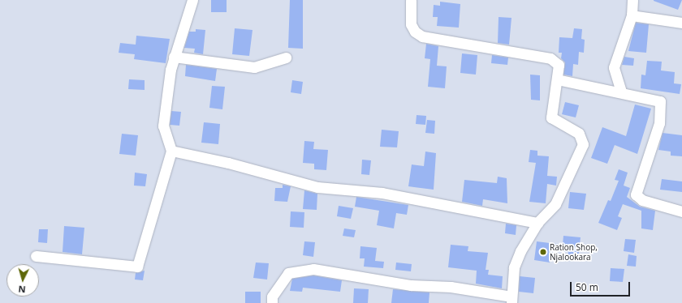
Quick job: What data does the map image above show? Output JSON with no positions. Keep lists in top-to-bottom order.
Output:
{
  "places": ["Ration Shop, Njalookara"],
  "scale_bar": "50 m",
  "north": "bottom"
}
